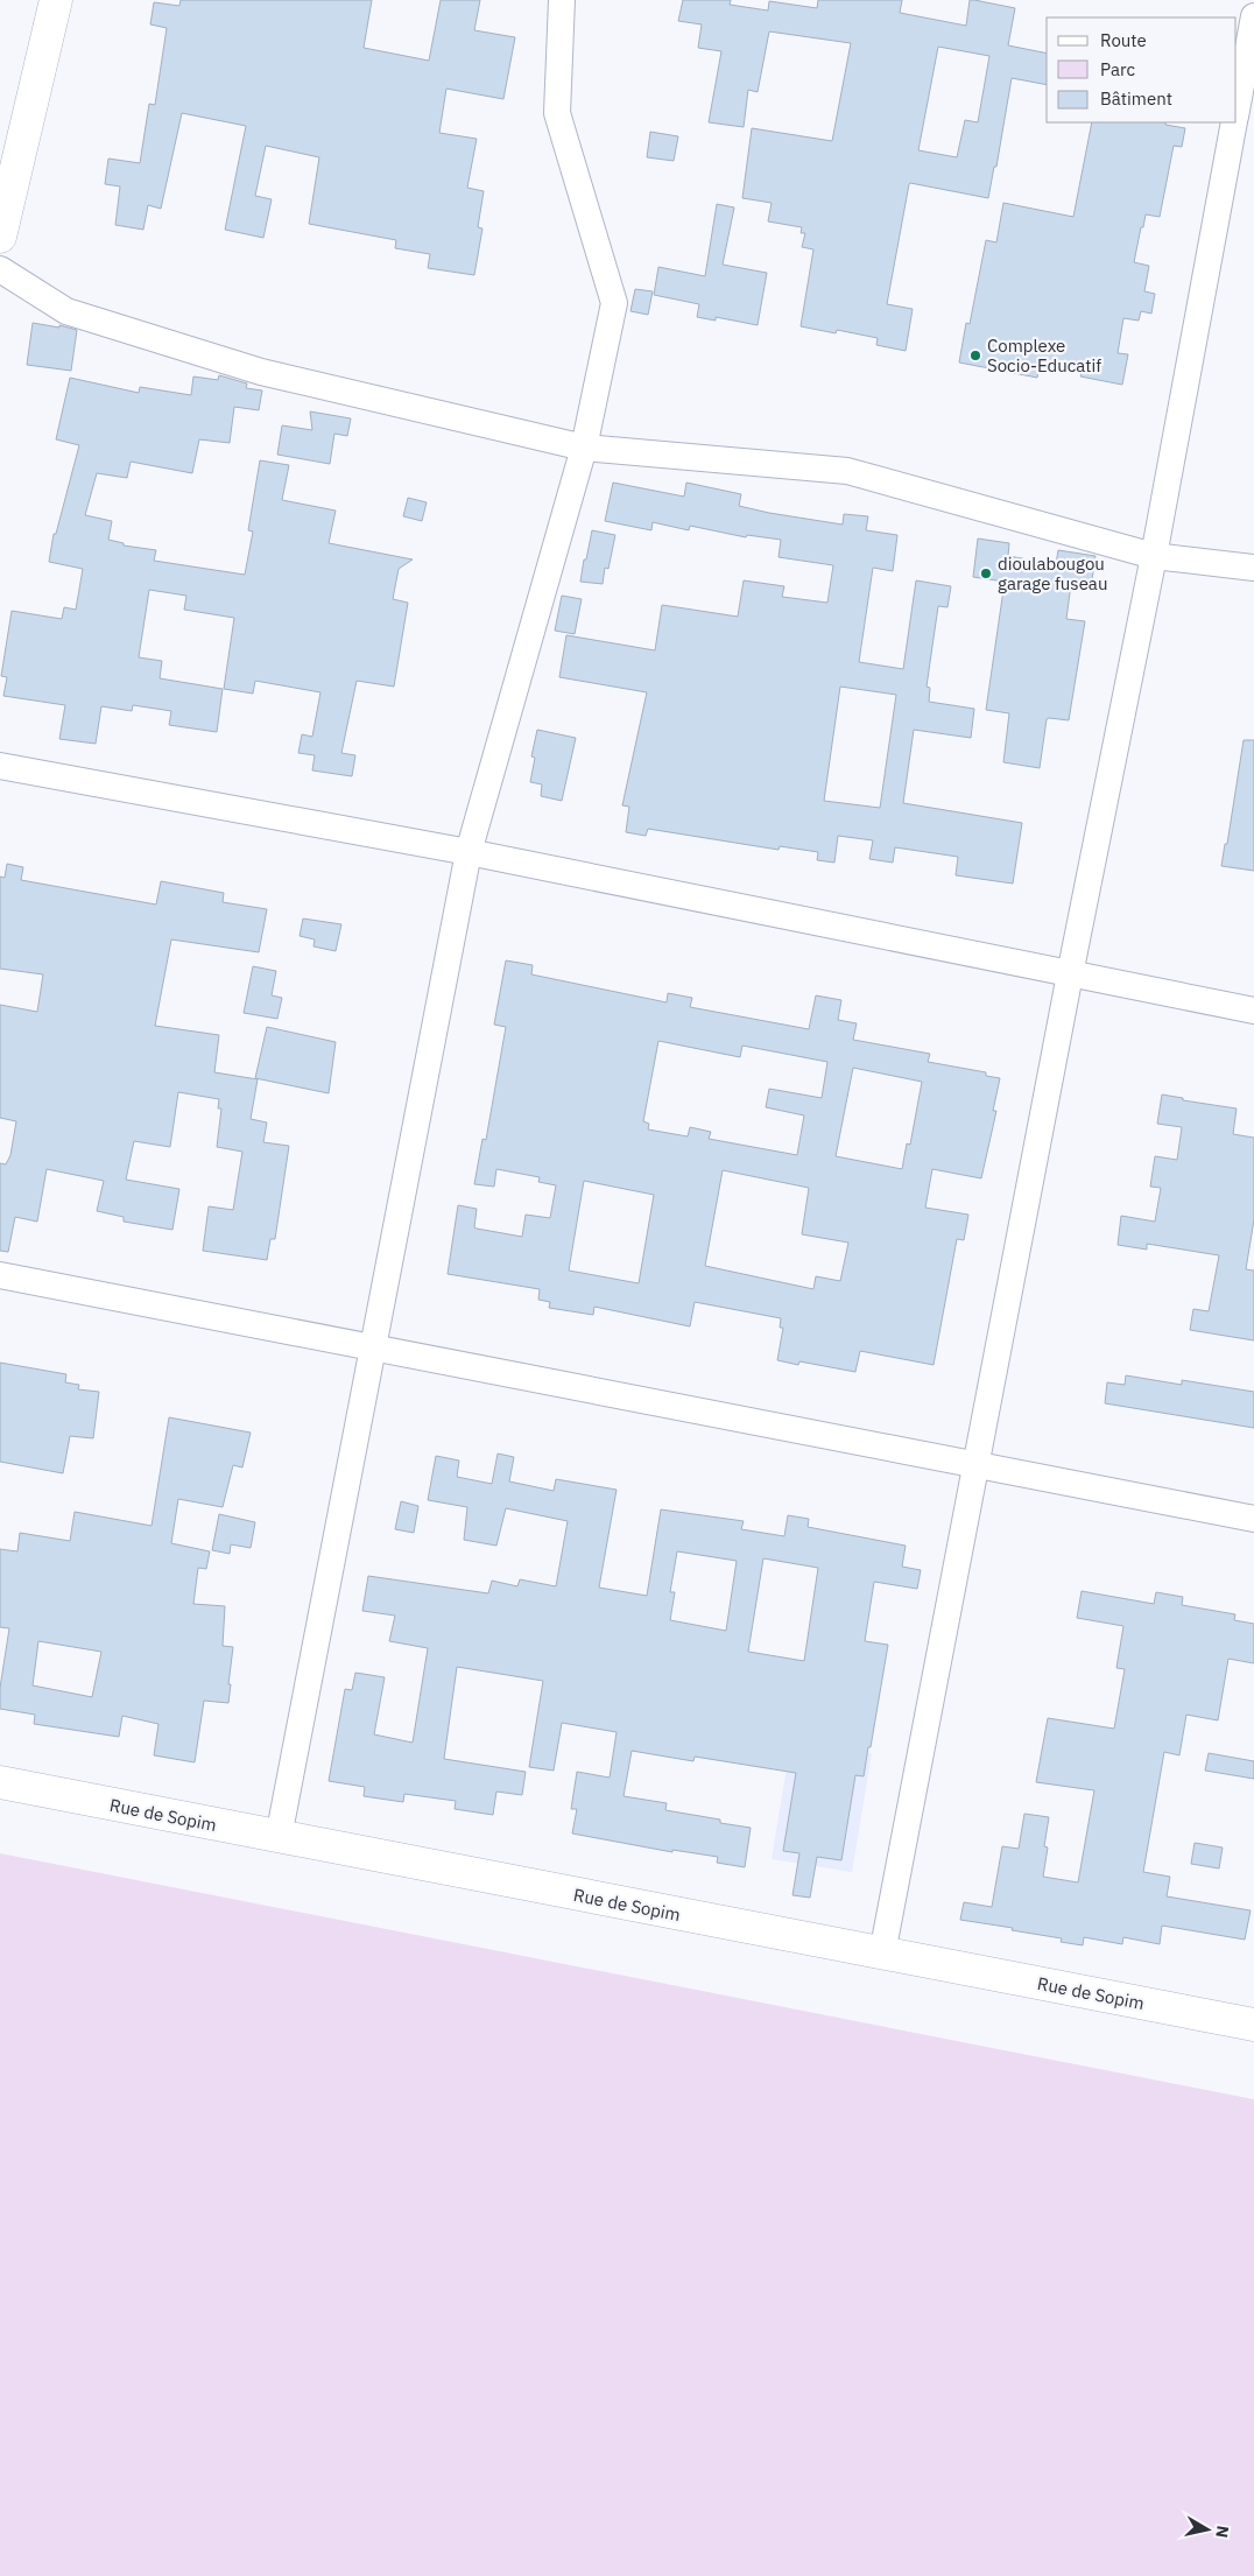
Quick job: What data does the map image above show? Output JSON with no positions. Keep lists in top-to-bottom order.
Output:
{
  "streets": {
    "street": ["Rue de Sopim"]
  },
  "places": ["Complexe Socio-Educatif", "dioulabougou garage fuseau"],
  "legend": ["Route", "Parc", "Bâtiment"],
  "north": "right"
}
